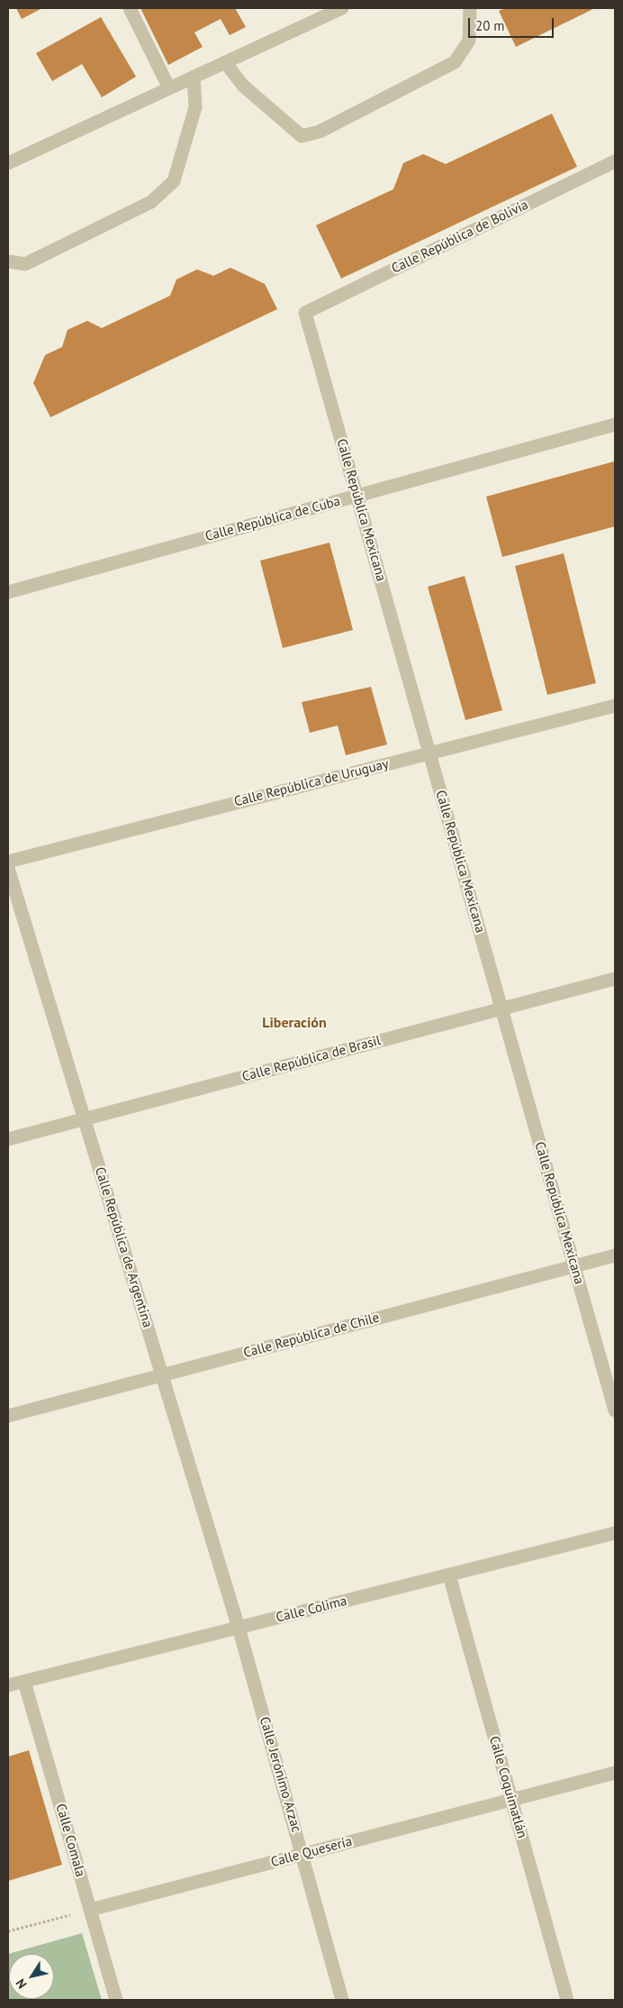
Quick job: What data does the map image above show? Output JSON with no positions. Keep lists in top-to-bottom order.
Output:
{
  "streets": {
    "street": [
      "Calle República de Bolivia",
      "Calle República Mexicana",
      "Calle República de Cuba",
      "Calle República de Uruguay",
      "Calle República de Brasil",
      "Calle República de Argentina",
      "Calle República de Chile",
      "Calle Colima",
      "Calle Jerónimo Arzac",
      "Calle Coquimatlán",
      "Calle Comala",
      "Calle Quesería"
    ]
  },
  "crossings": [
    ["Calle República de Bolivia", "Calle República Mexicana"],
    ["Calle República Mexicana", "Calle República de Cuba"],
    ["Calle República Mexicana", "Calle República de Uruguay"],
    ["Calle República Mexicana", "Calle República de Brasil"],
    ["Calle República Mexicana", "Calle República de Chile"],
    ["Calle República de Brasil", "Calle República de Argentina"],
    ["Calle República de Argentina", "Calle República de Chile"],
    ["Calle República de Argentina", "Calle Colima"],
    ["Calle República de Argentina", "Calle Jerónimo Arzac"],
    ["Calle Colima", "Calle Jerónimo Arzac"],
    ["Calle Colima", "Calle Coquimatlán"],
    ["Calle Colima", "Calle Comala"],
    ["Calle Jerónimo Arzac", "Calle Quesería"],
    ["Calle Coquimatlán", "Calle Quesería"],
    ["Calle Comala", "Calle Quesería"]
  ],
  "districts": ["Liberación"],
  "scale_bar": "20 m",
  "north": "bottom left"
}
